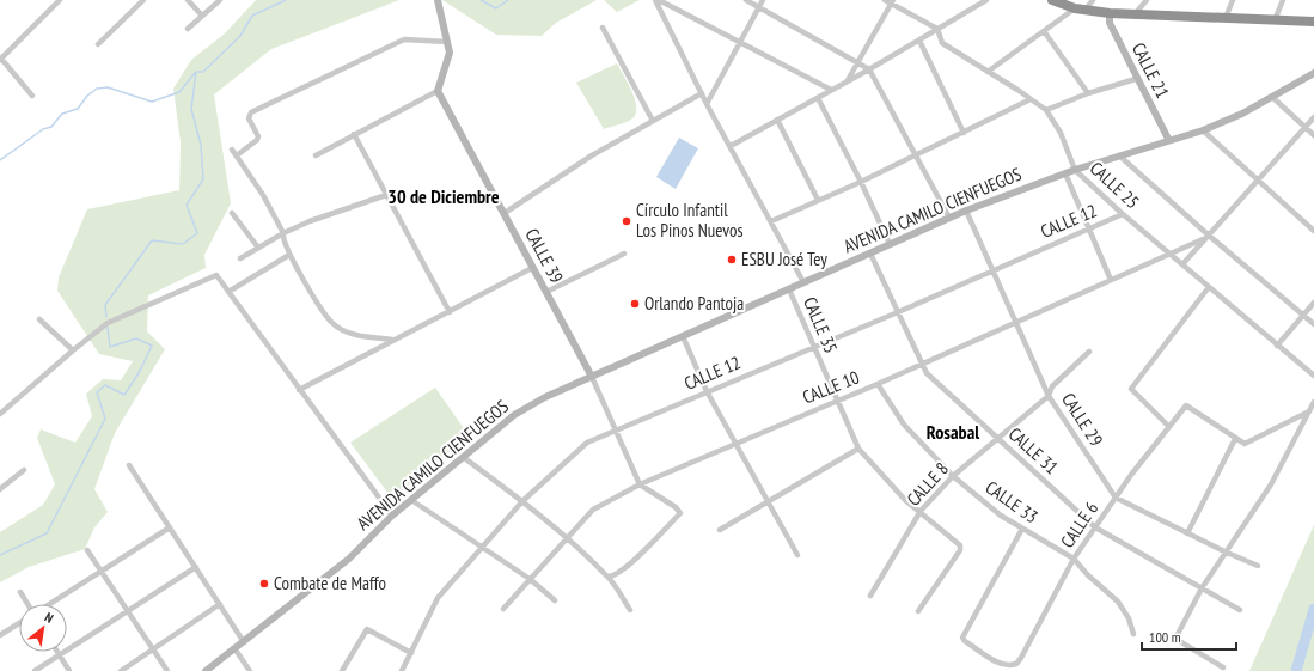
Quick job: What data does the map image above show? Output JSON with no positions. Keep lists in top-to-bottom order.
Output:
{
  "streets": {
    "main road": ["CALLE 21", "AVENIDA CAMILO CIENFUEGOS", "CALLE 39"],
    "street": [
      "CALLE 25",
      "CALLE 12",
      "CALLE 35",
      "CALLE 10",
      "CALLE 29",
      "CALLE 31",
      "CALLE 8",
      "CALLE 33",
      "CALLE 6"
    ]
  },
  "crossings": [
    ["CALLE 21", "AVENIDA CAMILO CIENFUEGOS"],
    ["CALLE 25", "AVENIDA CAMILO CIENFUEGOS"],
    ["CALLE 25", "CALLE 12"],
    ["CALLE 25", "CALLE 10"],
    ["AVENIDA CAMILO CIENFUEGOS", "CALLE 39"],
    ["AVENIDA CAMILO CIENFUEGOS", "CALLE 35"],
    ["AVENIDA CAMILO CIENFUEGOS", "CALLE 29"],
    ["AVENIDA CAMILO CIENFUEGOS", "CALLE 31"],
    ["CALLE 12", "CALLE 39"],
    ["CALLE 12", "CALLE 35"],
    ["CALLE 12", "CALLE 29"],
    ["CALLE 12", "CALLE 31"],
    ["CALLE 39", "CALLE 10"],
    ["CALLE 35", "CALLE 10"],
    ["CALLE 35", "CALLE 8"],
    ["CALLE 10", "CALLE 29"],
    ["CALLE 10", "CALLE 31"],
    ["CALLE 10", "CALLE 33"],
    ["CALLE 29", "CALLE 8"],
    ["CALLE 29", "CALLE 6"],
    ["CALLE 31", "CALLE 8"],
    ["CALLE 31", "CALLE 6"],
    ["CALLE 8", "CALLE 33"],
    ["CALLE 33", "CALLE 6"]
  ],
  "districts": ["30 de Diciembre", "Rosabal"],
  "places": [
    "Círculo Infantil Los Pinos Nuevos",
    "ESBU José Tey",
    "Orlando Pantoja",
    "Combate de Maffo"
  ],
  "scale_bar": "100 m",
  "north": "top right"
}
